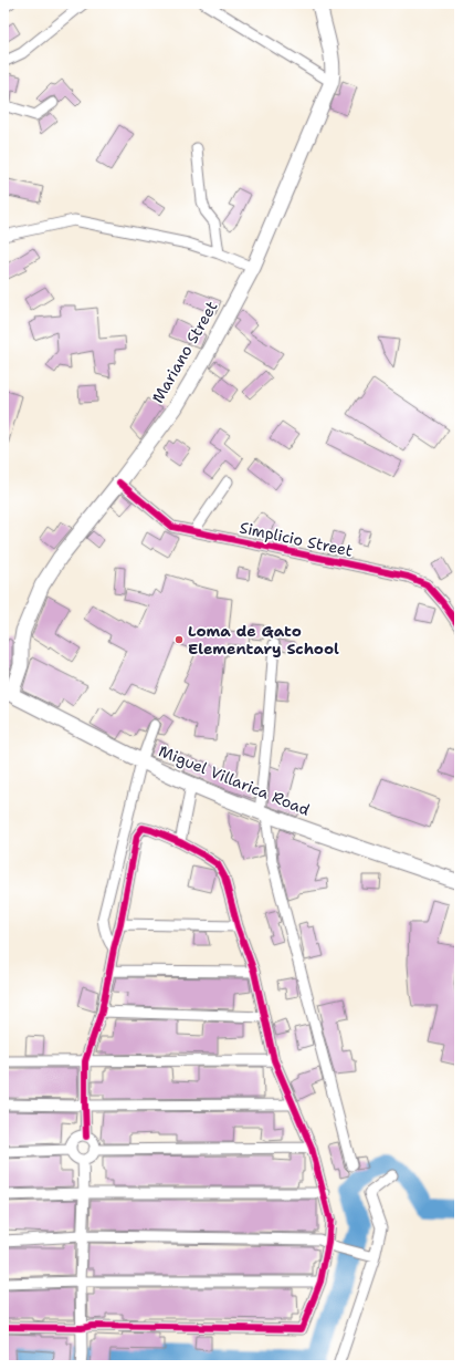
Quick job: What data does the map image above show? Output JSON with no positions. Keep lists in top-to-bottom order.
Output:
{
  "streets": {
    "main road": ["Mariano Street", "Miguel Villarica Road"],
    "street": ["Simplicio Street"]
  },
  "crossings": [
    ["Mariano Street", "Simplicio Street"],
    ["Mariano Street", "Miguel Villarica Road"]
  ],
  "places": ["Loma de Gato Elementary School"]
}
